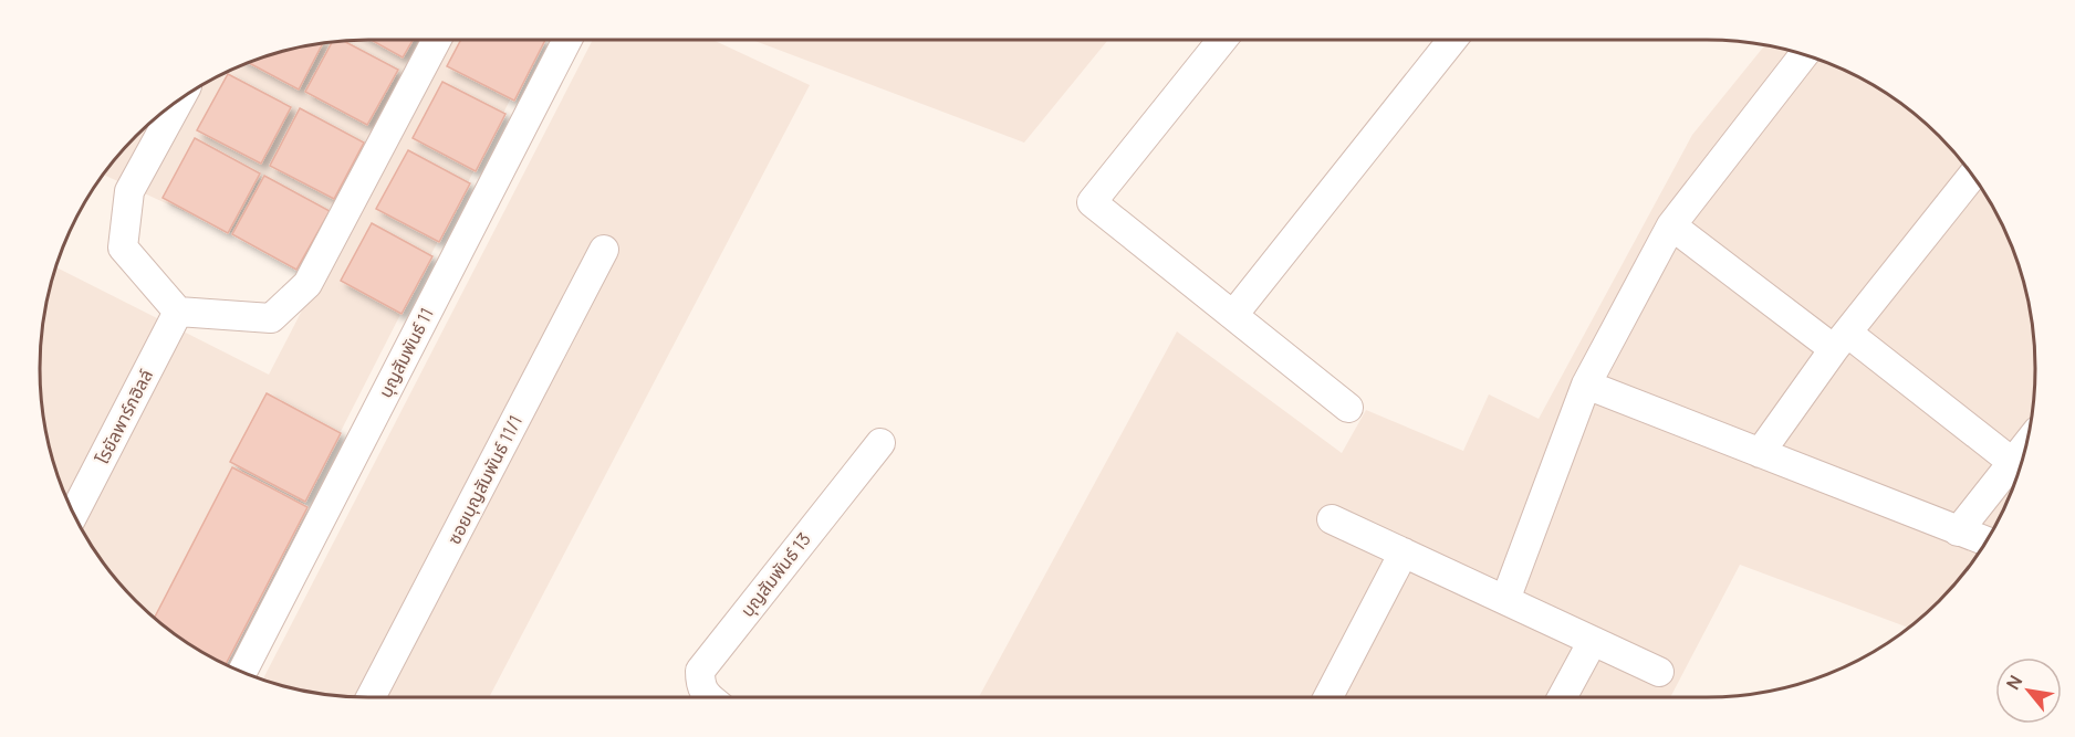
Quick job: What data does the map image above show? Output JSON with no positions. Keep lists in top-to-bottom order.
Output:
{
  "streets": {
    "street": [
      "บุญสัมพันธ์ 11",
      "โรยัลพาร์กฮิลล์",
      "ซอยบุญสัมพันธ์ 11/1",
      "บุญสัมพันธ์ 13"
    ]
  },
  "north": "top left"
}
